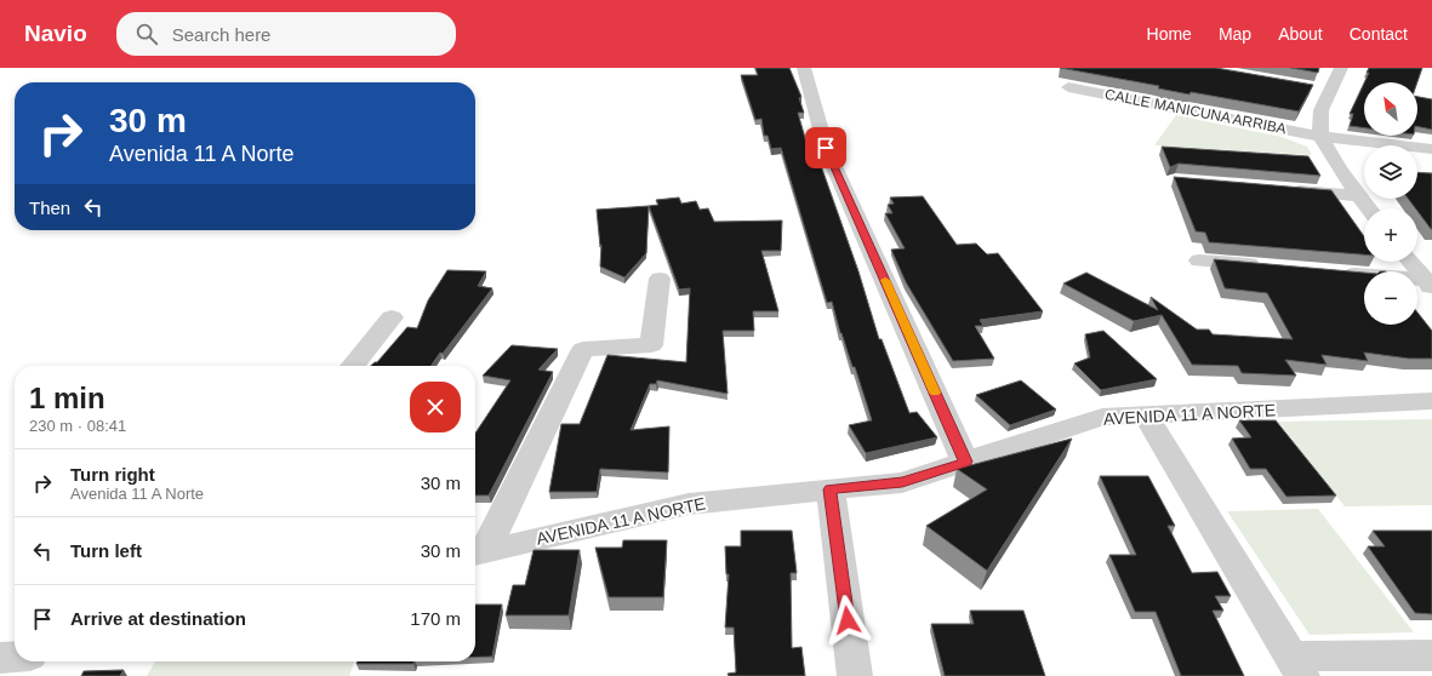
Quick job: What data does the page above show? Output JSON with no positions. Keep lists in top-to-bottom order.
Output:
{
  "streets": {
    "street": ["CALLE MANICUNA ARRIBA", "AVENIDA 11 A NORTE"]
  },
  "north": "top left",
  "page": {
    "header": "Navio",
    "search": "Search here",
    "nav": [
      "Home",
      "Map",
      "About",
      "Contact"
    ],
    "map_buttons": ["+", "−"],
    "turn": ["30 m", "Avenida 11 A Norte"],
    "then": "Then",
    "heading": ["1 min", "230 m · 08:41"],
    "list": [
      {
        "name": "Turn right",
        "note": "Avenida 11 A Norte",
        "value": "30 m"
      },
      {
        "name": "Turn left",
        "value": "30 m"
      },
      {
        "name": "Arrive at destination",
        "value": "170 m"
      }
    ]
  }
}
